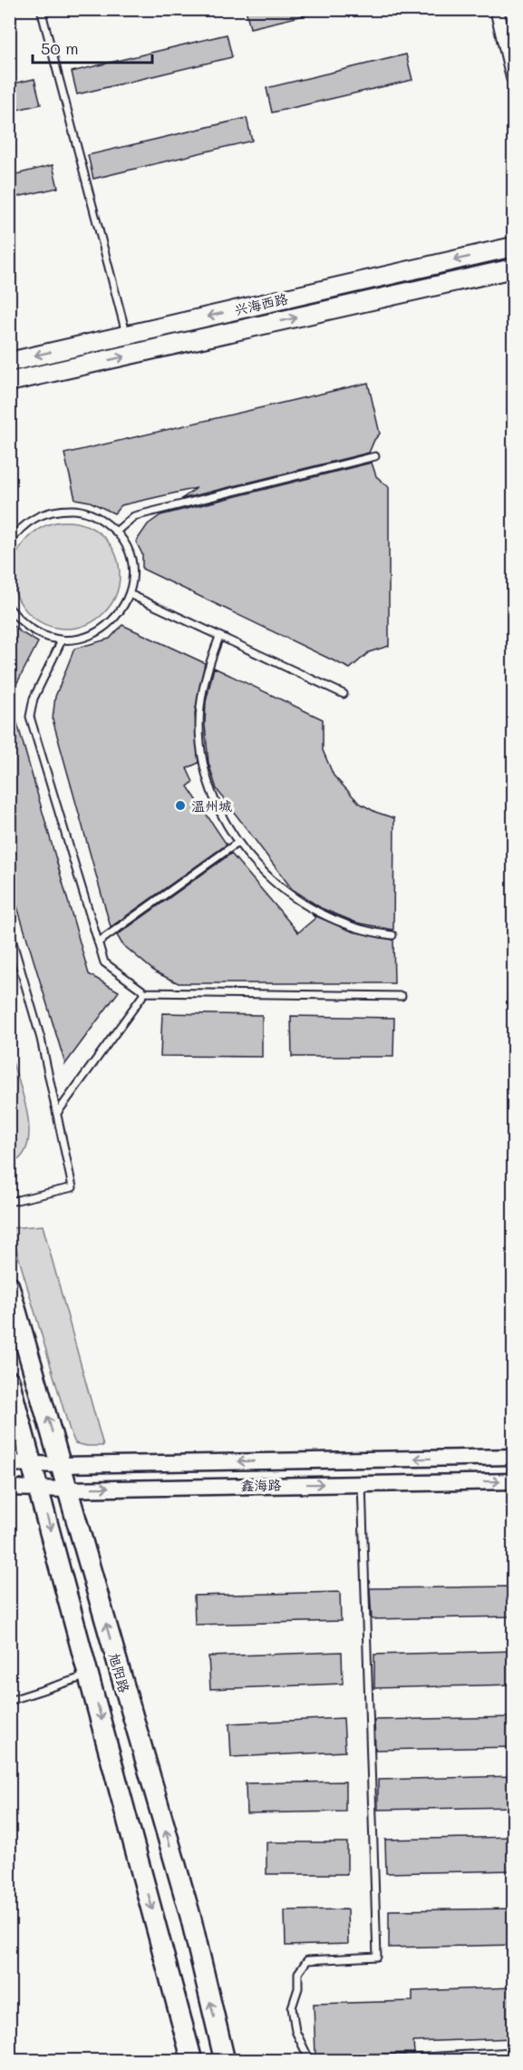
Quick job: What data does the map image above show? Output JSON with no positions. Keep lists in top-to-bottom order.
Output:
{
  "streets": {
    "main road": ["兴海西路", "旭阳路"],
    "street": ["鑫海路"]
  },
  "crossings": [
    ["鑫海路", "旭阳路"]
  ],
  "places": ["温州城"],
  "scale_bar": "50 m"
}
